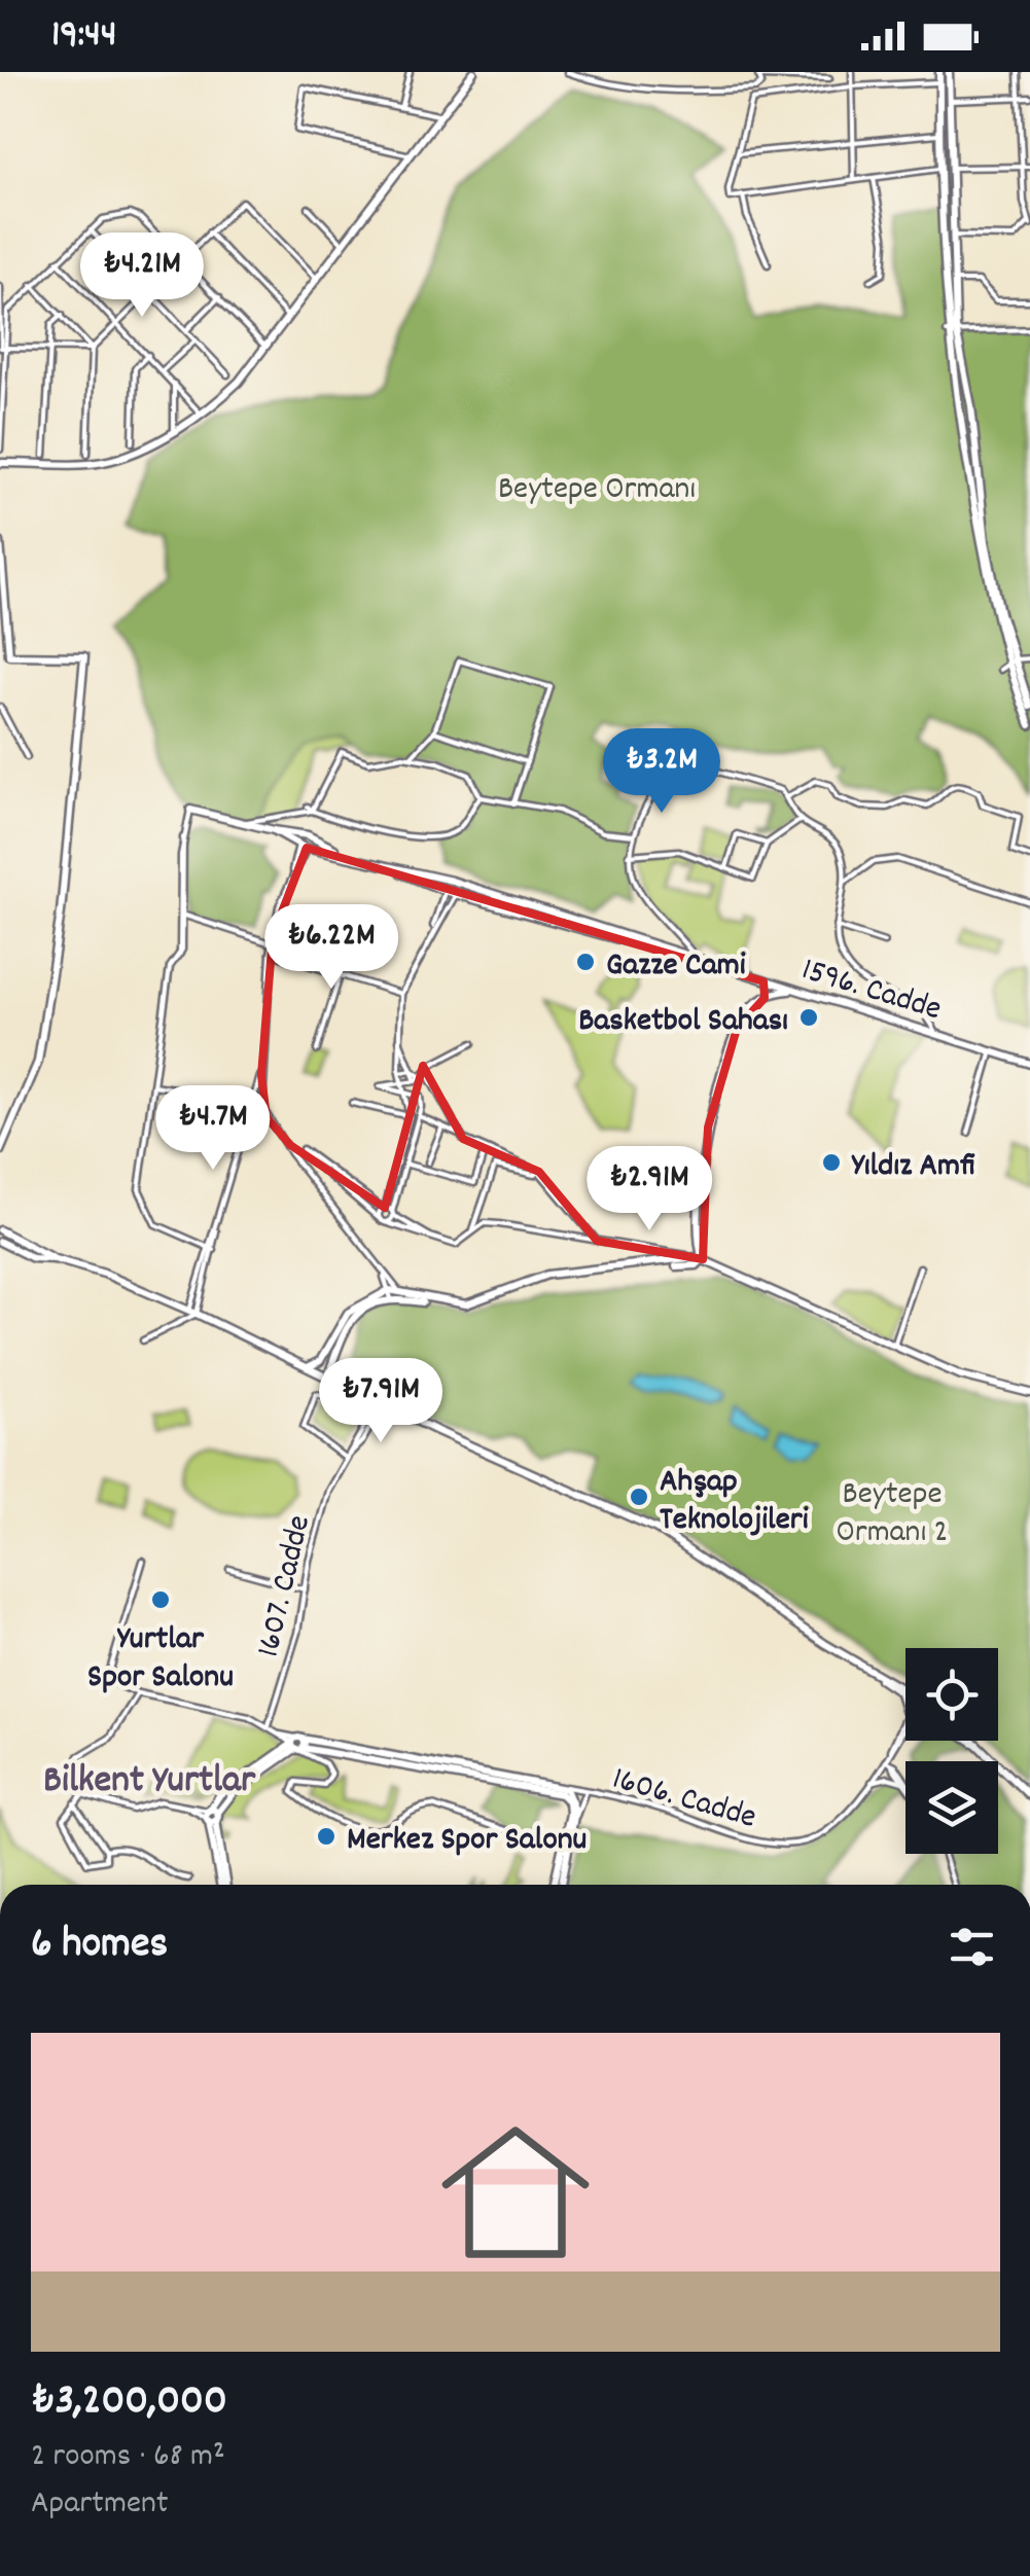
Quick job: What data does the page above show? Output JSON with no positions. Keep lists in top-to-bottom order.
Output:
{
  "streets": {
    "street": ["1596. Cadde", "1607. Cadde", "1606. Cadde"]
  },
  "districts": ["Bilkent Yurtlar"],
  "parks": ["Beytepe Ormanı", "Beytepe Ormanı 2"],
  "places": [
    "Gazze Cami",
    "Basketbol Sahası",
    "Yıldız Amfi",
    "Ahşap Teknolojileri",
    "Yurtlar Spor Salonu",
    "Merkez Spor Salonu"
  ],
  "page": {
    "status": "19:44",
    "price": [
      "₺4.21M",
      "₺3.2M",
      "₺6.22M",
      "₺4.7M",
      "₺2.91M",
      "₺7.91M"
    ],
    "heading": "6 homes",
    "list": [
      {
        "name": "₺3,200,000",
        "note": "2 rooms · 68 m² · Apartment"
      }
    ]
  }
}
